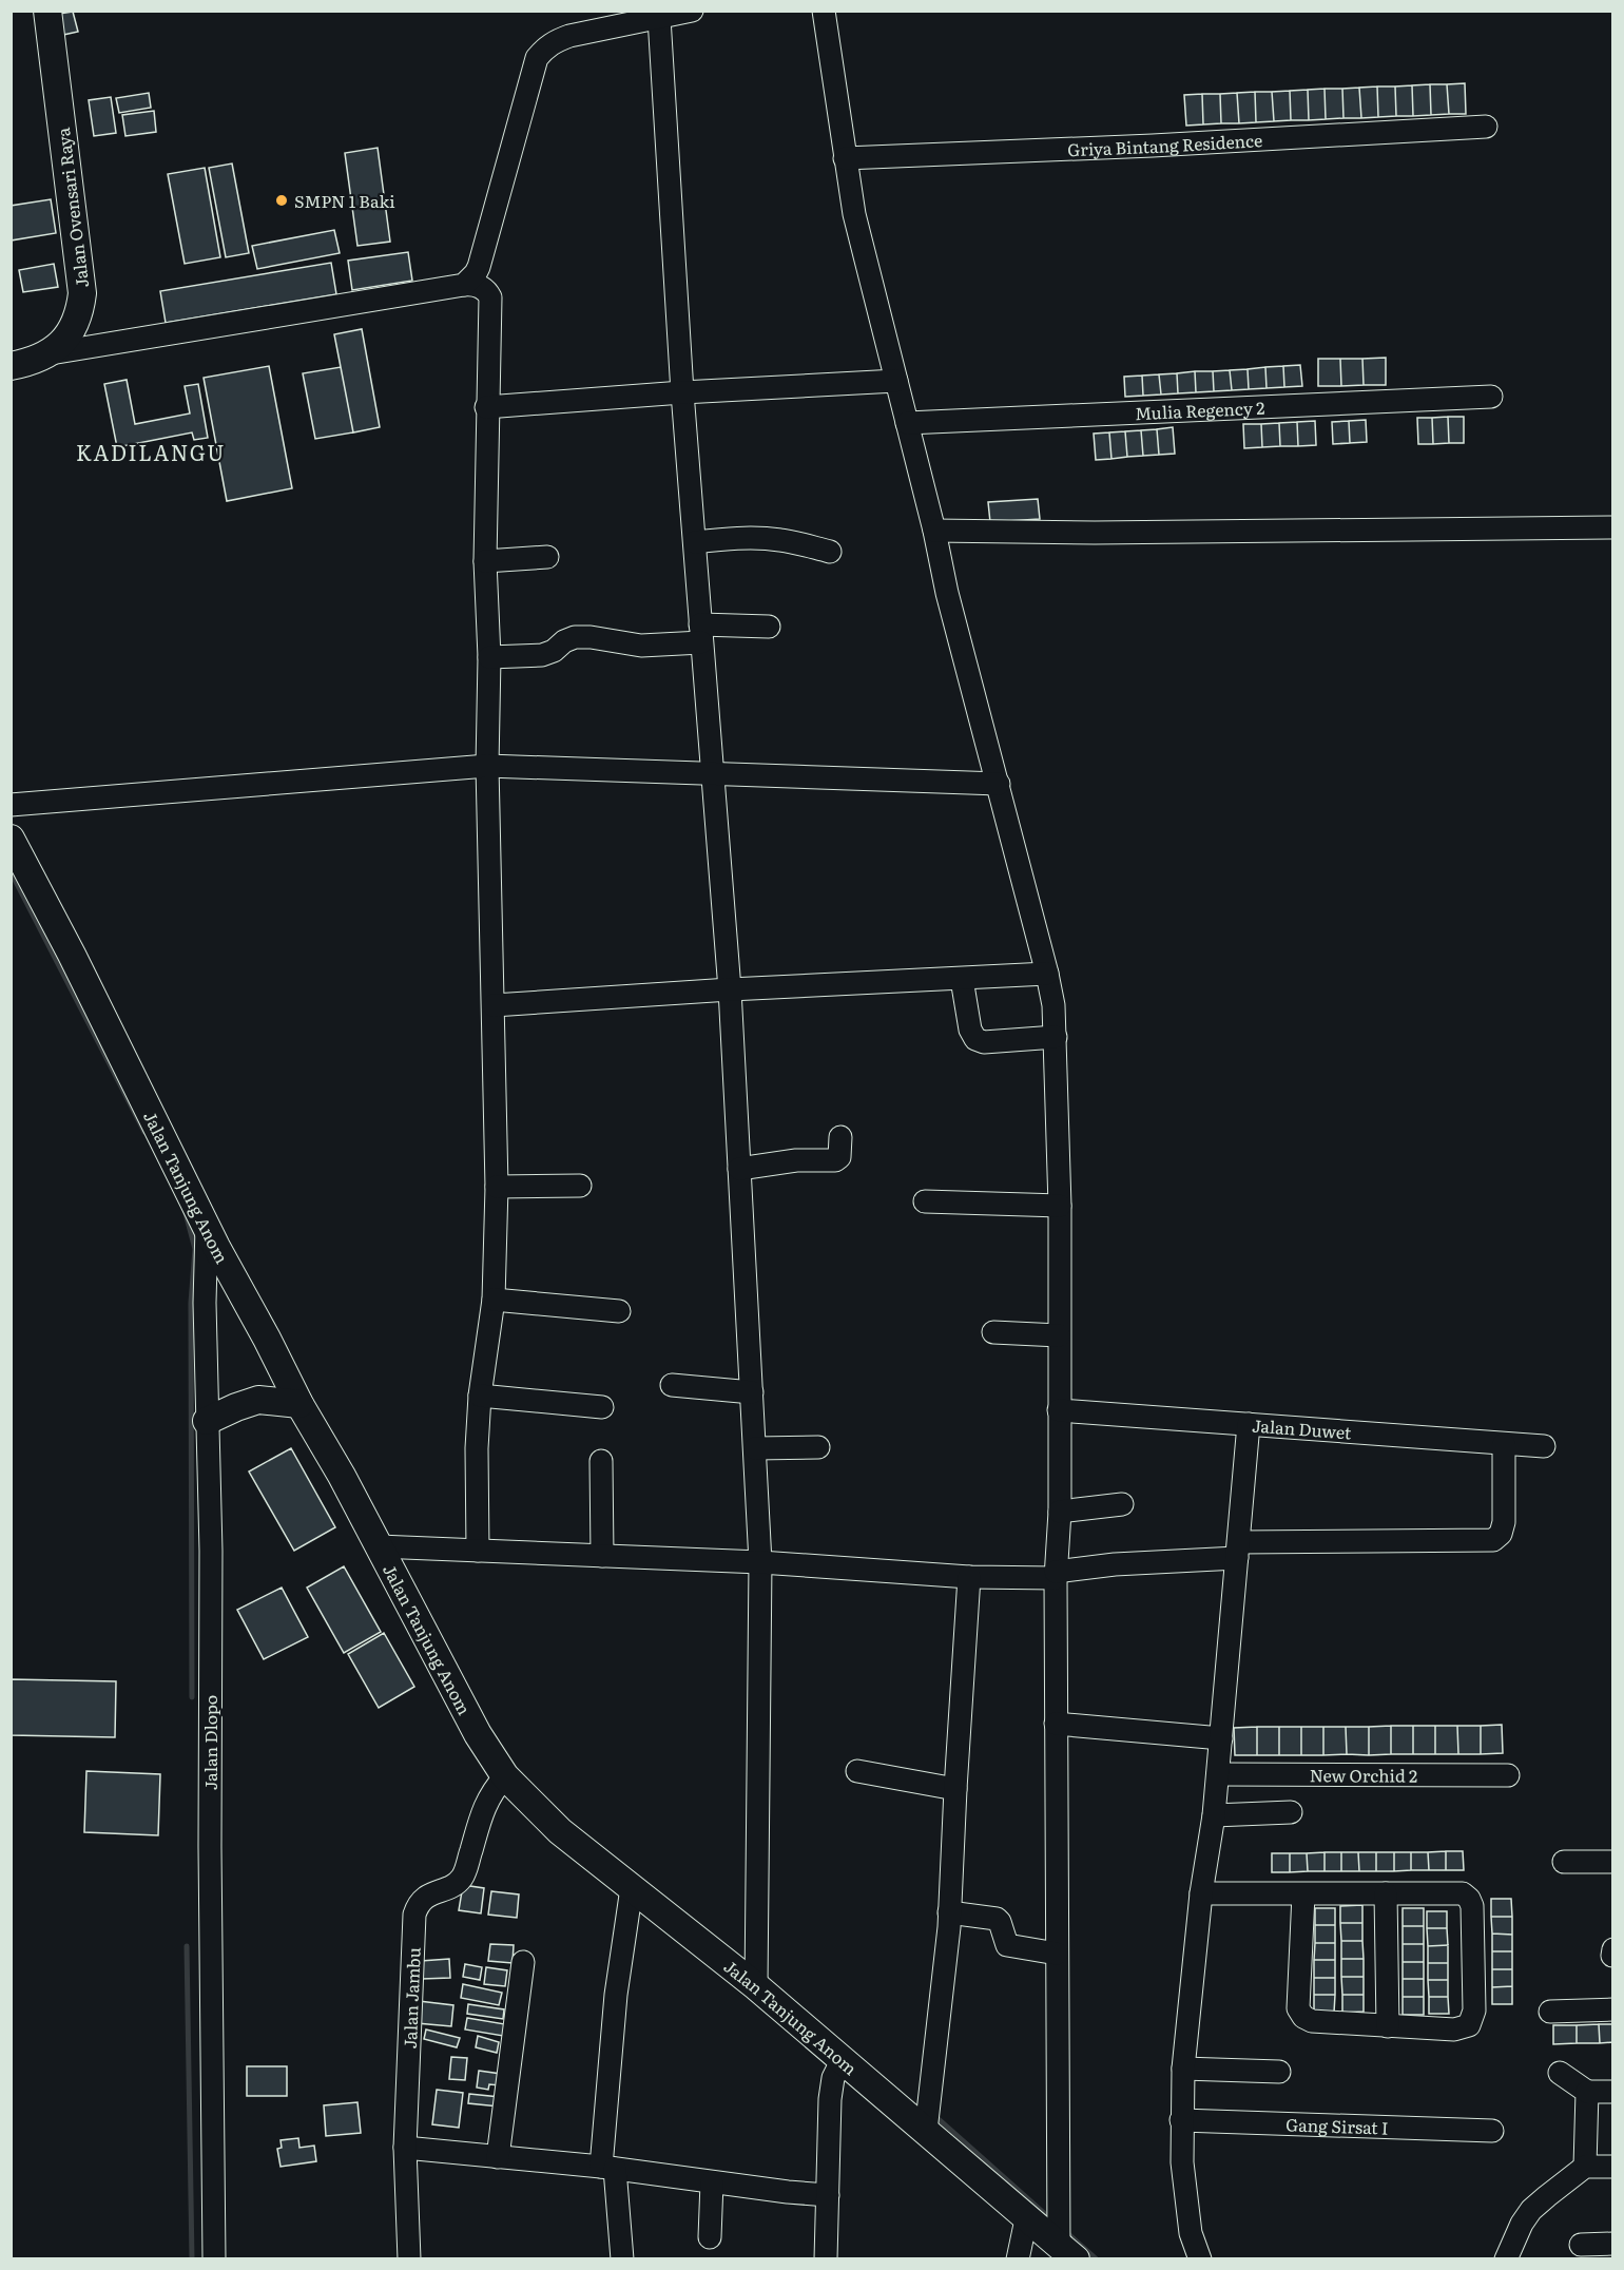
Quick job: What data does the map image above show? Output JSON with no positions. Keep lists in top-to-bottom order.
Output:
{
  "streets": {
    "main road": ["Jalan Ovensari Raya", "Jalan Tanjung Anom"],
    "street": [
      "Griya Bintang Residence",
      "Mulia Regency 2",
      "Jalan Duwet",
      "Jalan Dlopo",
      "New Orchid 2",
      "Jalan Jambu",
      "Gang Sirsat I"
    ]
  },
  "crossings": [
    ["Jalan Tanjung Anom", "Jalan Dlopo"],
    ["Jalan Tanjung Anom", "Jalan Jambu"]
  ],
  "districts": ["KADILANGU"],
  "places": ["SMPN 1 Baki"]
}
